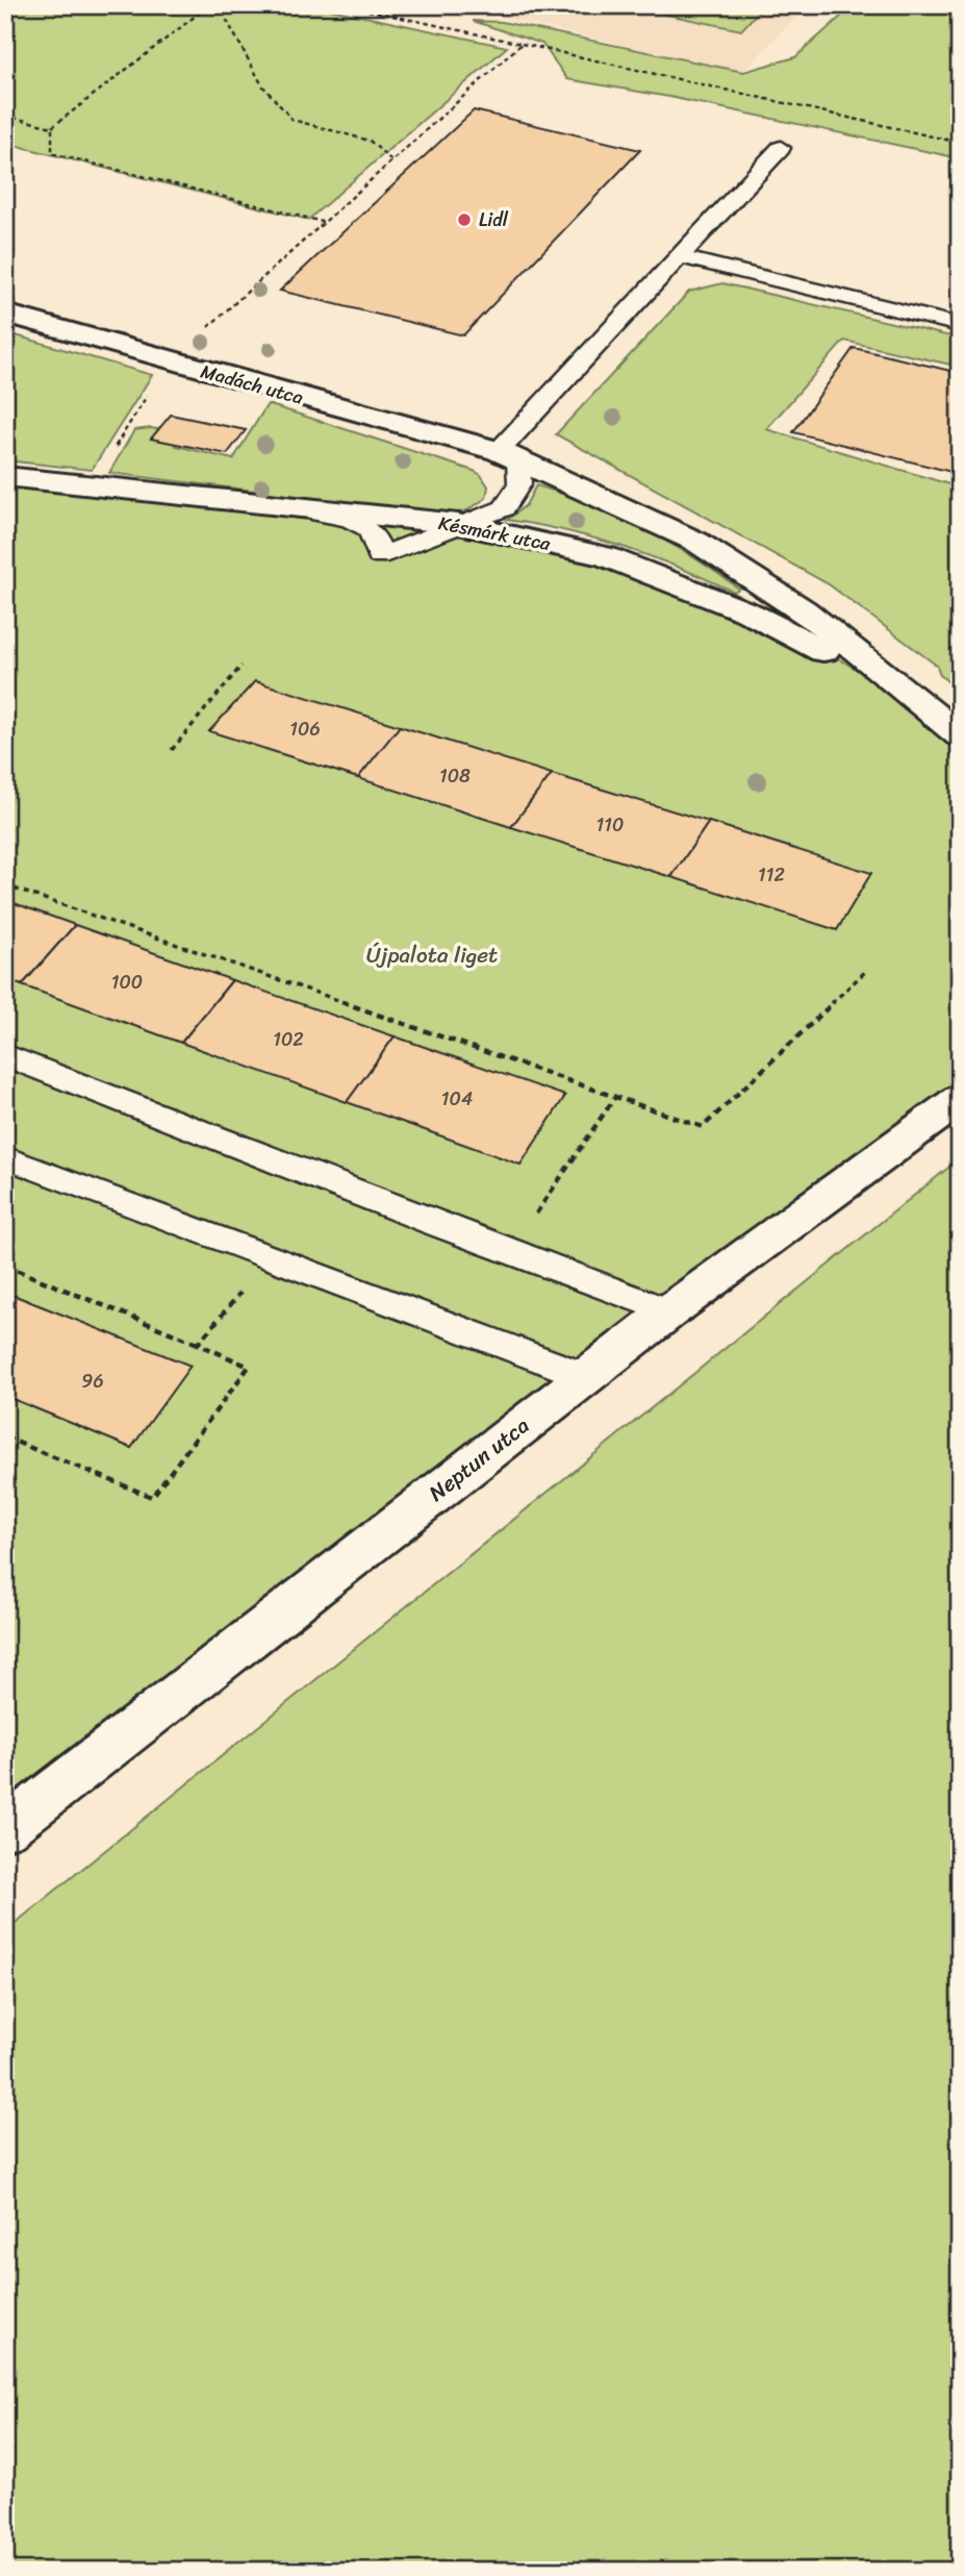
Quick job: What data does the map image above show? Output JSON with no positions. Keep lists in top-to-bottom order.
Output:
{
  "streets": {
    "street": ["Madách utca", "Késmárk utca", "Neptun utca"]
  },
  "crossings": [
    ["Madách utca", "Késmárk utca"]
  ],
  "parks": ["Újpalota liget"],
  "places": ["Lidl"],
  "house_numbers": [
    "106",
    "108",
    "110",
    "112",
    "100",
    "102",
    "104",
    "96"
  ]
}
